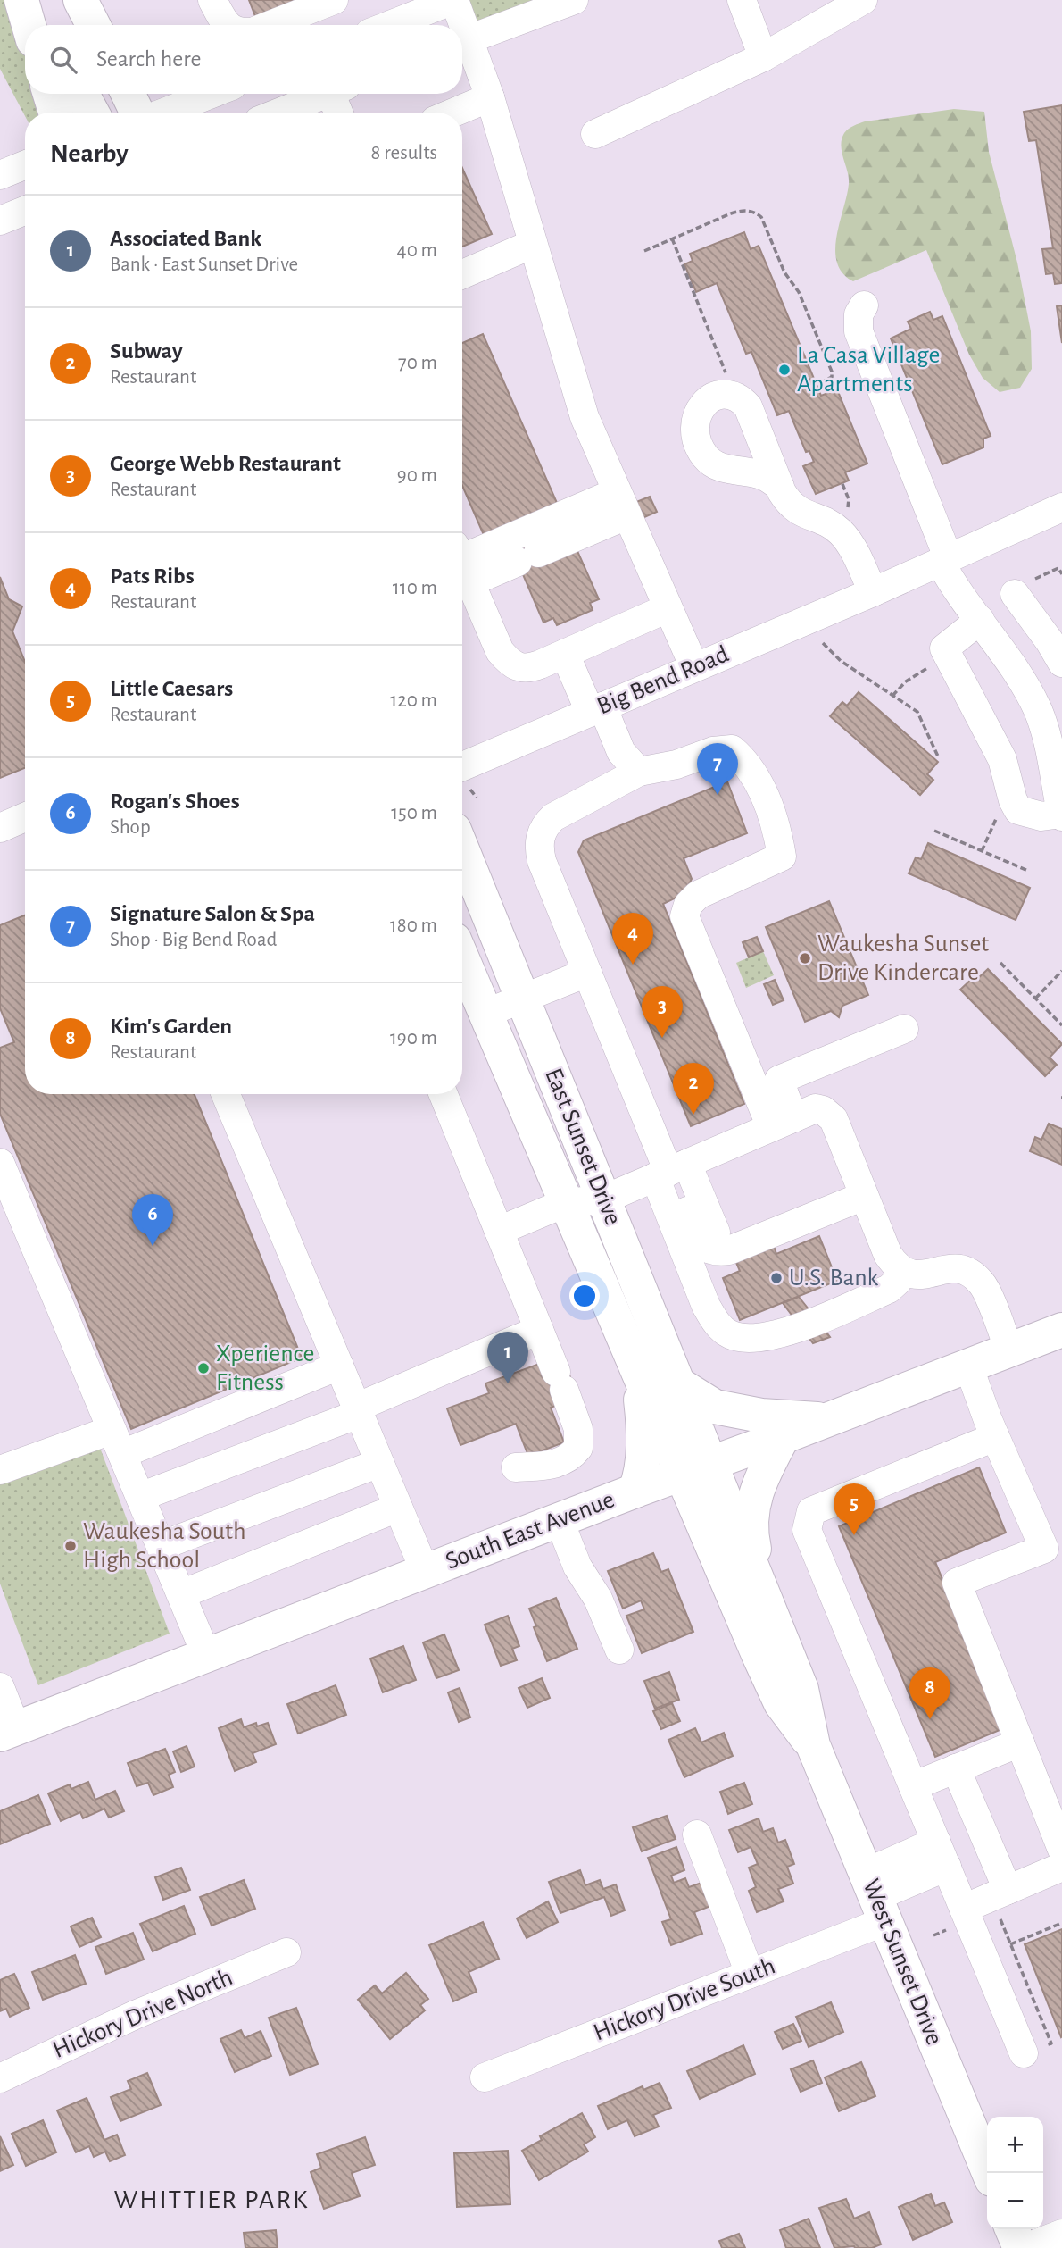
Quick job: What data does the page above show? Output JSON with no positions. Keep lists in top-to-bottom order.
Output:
{
  "streets": {
    "main road": ["East Sunset Drive", "South East Avenue", "West Sunset Drive"],
    "street": ["Big Bend Road", "Hickory Drive South", "Hickory Drive North"]
  },
  "crossings": [
    ["East Sunset Drive", "South East Avenue"],
    ["East Sunset Drive", "West Sunset Drive"],
    ["South East Avenue", "West Sunset Drive"],
    ["West Sunset Drive", "Hickory Drive South"]
  ],
  "districts": ["WHITTIER PARK"],
  "places": [
    "La Casa Village Apartments",
    "Waukesha Sunset Drive Kindercare",
    "U.S. Bank",
    "Xperience Fitness",
    "Waukesha South High School"
  ],
  "page": {
    "search": "Search here",
    "heading": ["Nearby", "8 results"],
    "list": [
      {
        "mark": "1",
        "name": "Associated Bank",
        "note": "Bank · East Sunset Drive",
        "value": "40 m"
      },
      {
        "mark": "2",
        "name": "Subway",
        "note": "Restaurant",
        "value": "70 m"
      },
      {
        "mark": "3",
        "name": "George Webb Restaurant",
        "note": "Restaurant",
        "value": "90 m"
      },
      {
        "mark": "4",
        "name": "Pats Ribs",
        "note": "Restaurant",
        "value": "110 m"
      },
      {
        "mark": "5",
        "name": "Little Caesars",
        "note": "Restaurant",
        "value": "120 m"
      },
      {
        "mark": "6",
        "name": "Rogan's Shoes",
        "note": "Shop",
        "value": "150 m"
      },
      {
        "mark": "7",
        "name": "Signature Salon & Spa",
        "note": "Shop · Big Bend Road",
        "value": "180 m"
      },
      {
        "mark": "8",
        "name": "Kim's Garden",
        "note": "Restaurant",
        "value": "190 m"
      }
    ],
    "pins": [
      "7",
      "4",
      "3",
      "2",
      "6",
      "1",
      "5",
      "8"
    ],
    "map_buttons": ["+", "−"]
  }
}
